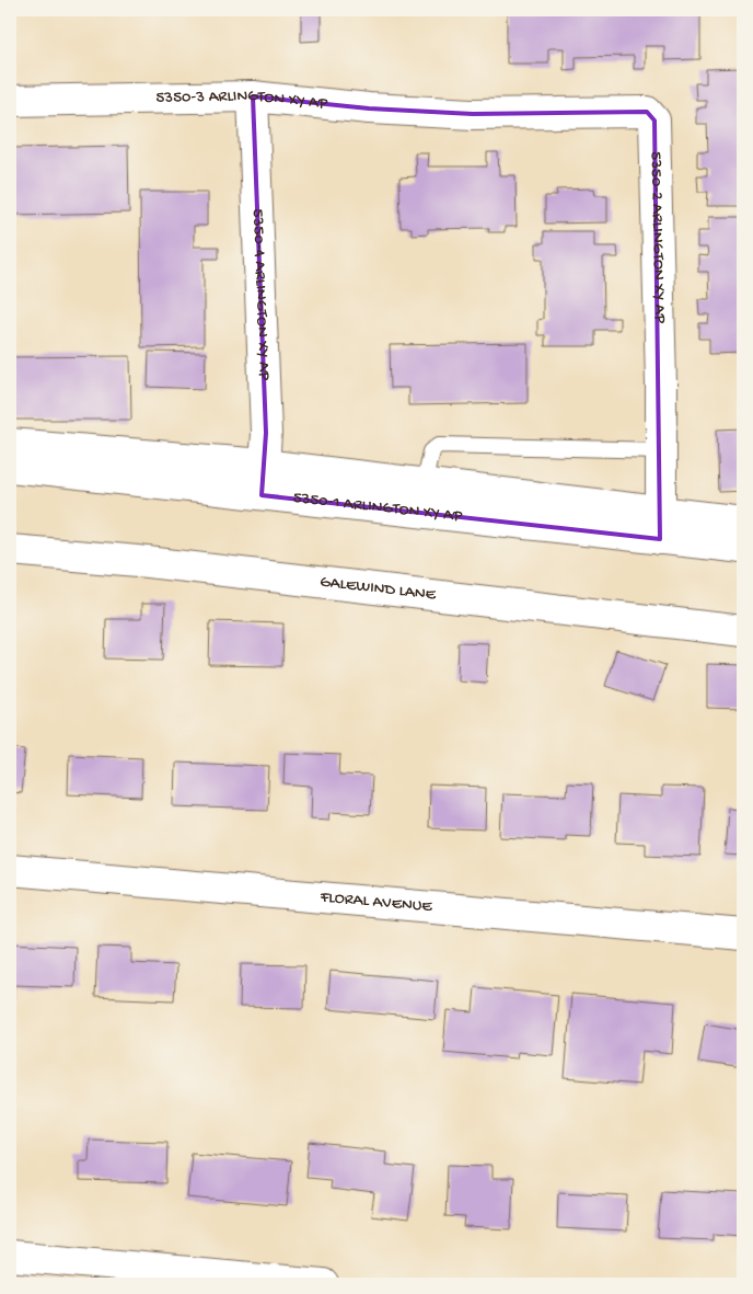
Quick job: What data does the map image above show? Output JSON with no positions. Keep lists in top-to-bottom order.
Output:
{
  "streets": {
    "street": [
      "5350-3 ARLINGTON XY AP",
      "5350-2 ARLINGTON XY AP",
      "5350-4 ARLINGTON XY AP",
      "5350-1 ARLINGTON XY AP",
      "GALEWIND LANE",
      "FLORAL AVENUE"
    ]
  },
  "crossings": [
    ["5350-3 ARLINGTON XY AP", "5350-2 ARLINGTON XY AP"],
    ["5350-3 ARLINGTON XY AP", "5350-4 ARLINGTON XY AP"],
    ["5350-2 ARLINGTON XY AP", "5350-1 ARLINGTON XY AP"],
    ["5350-4 ARLINGTON XY AP", "5350-1 ARLINGTON XY AP"]
  ]
}
